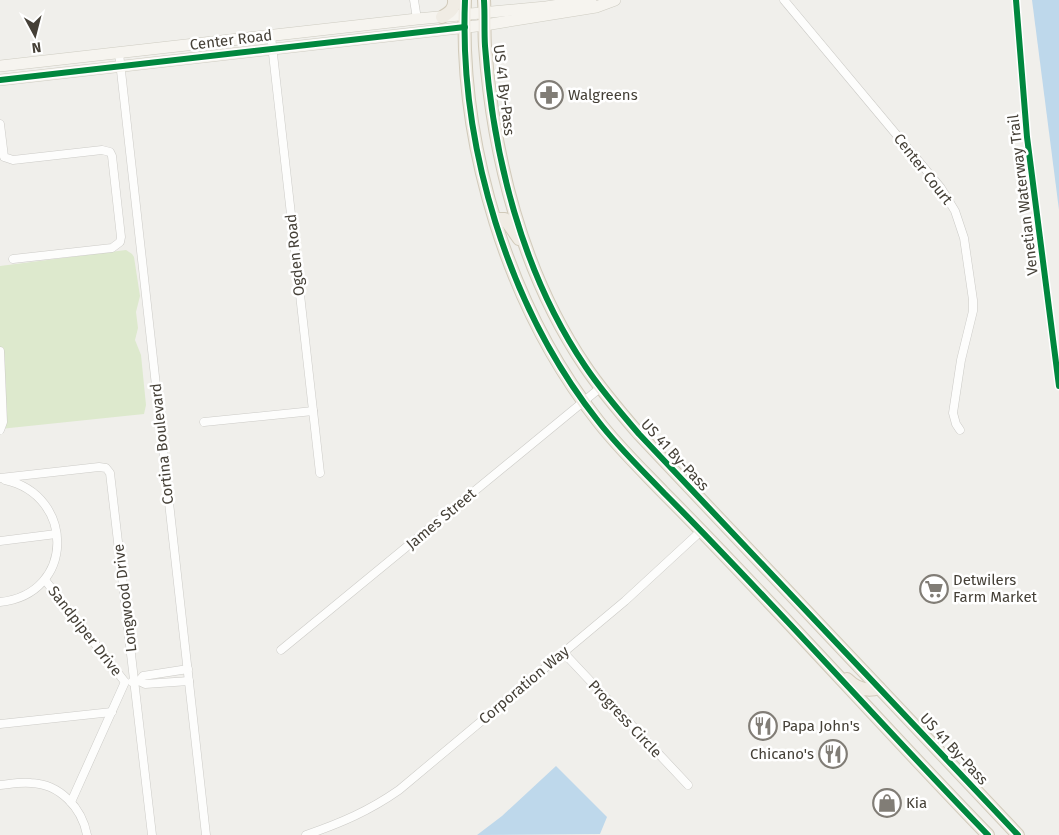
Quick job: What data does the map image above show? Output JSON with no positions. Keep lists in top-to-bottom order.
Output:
{
  "streets": {
    "main road": ["US 41 By-Pass"],
    "street": [
      "Center Road",
      "Center Court",
      "Ogden Road",
      "Cortina Boulevard",
      "James Street",
      "Longwood Drive",
      "Sandpiper Drive",
      "Corporation Way",
      "Progress Circle"
    ],
    "cycle path": ["Venetian Waterway Trail"]
  },
  "crossings": [
    ["Center Road", "US 41 By-Pass"],
    ["Center Road", "Ogden Road"],
    ["Center Road", "Cortina Boulevard"],
    ["US 41 By-Pass", "James Street"],
    ["Corporation Way", "Progress Circle"]
  ],
  "places": {
    "pharmacy": ["Walgreens"],
    "supermarket": ["Detwilers Farm Market"],
    "restaurant": ["Papa John's", "Chicano's"],
    "shop": ["Kia"]
  },
  "north": "bottom"
}
